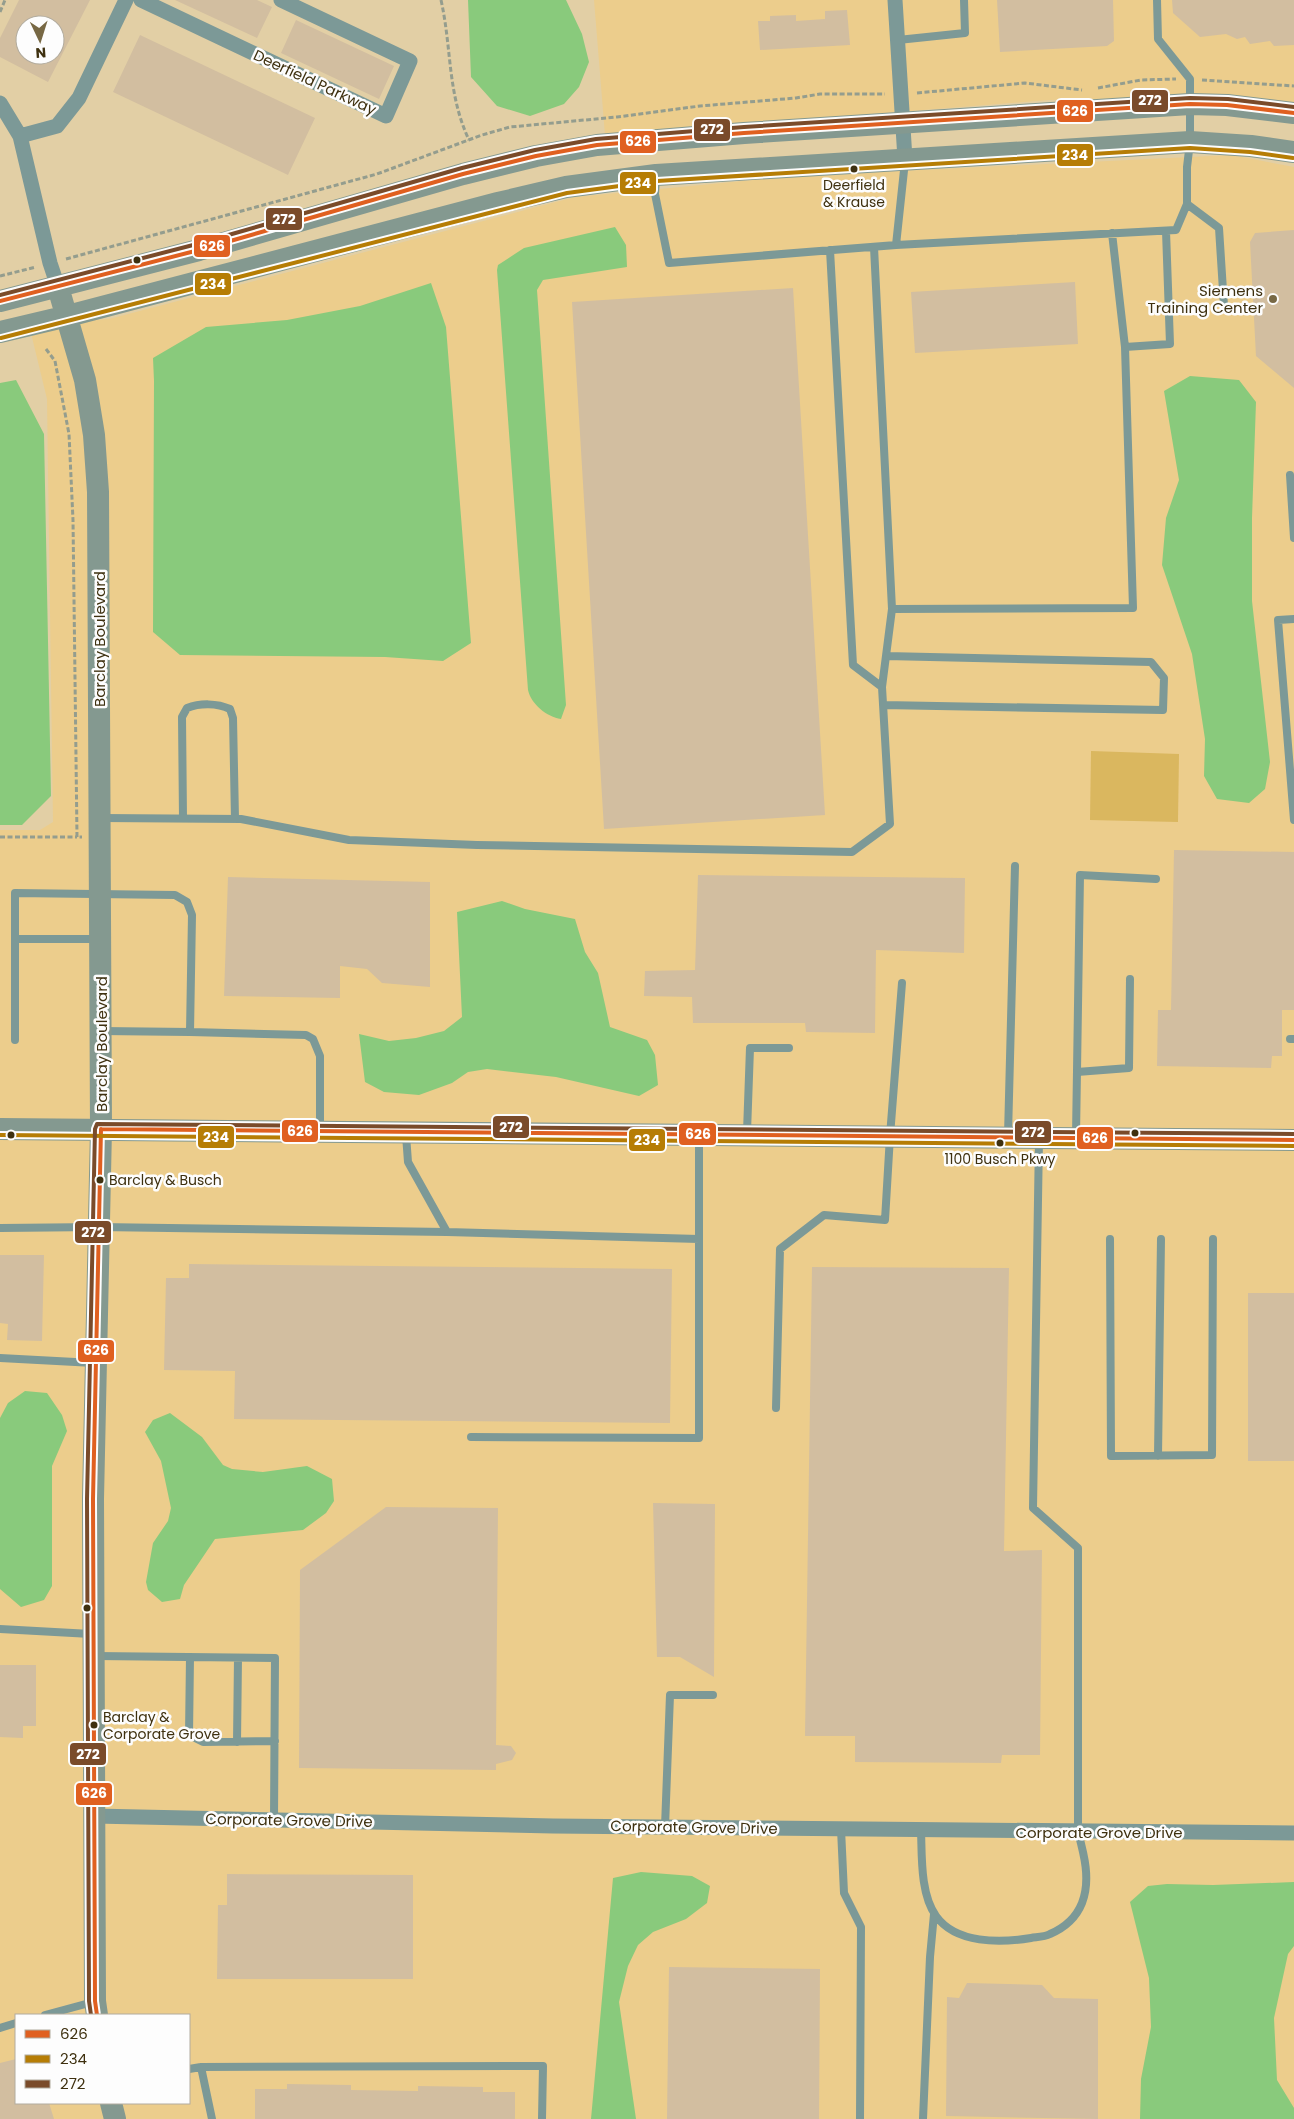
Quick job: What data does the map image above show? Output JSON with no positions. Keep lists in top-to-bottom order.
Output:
{
  "streets": {
    "street": ["Deerfield Parkway", "Barclay Boulevard", "Corporate Grove Drive"]
  },
  "crossings": [
    ["Barclay Boulevard", "Corporate Grove Drive"]
  ],
  "places": [
    "Deerfield & Krause",
    "Siemens Training Center",
    "1100 Busch Pkwy",
    "Barclay & Busch",
    "Barclay & Corporate Grove"
  ],
  "lines": ["transit line 272", "transit line 626", "transit line 234"],
  "legend": ["626", "234", "272"],
  "north": "bottom"
}
